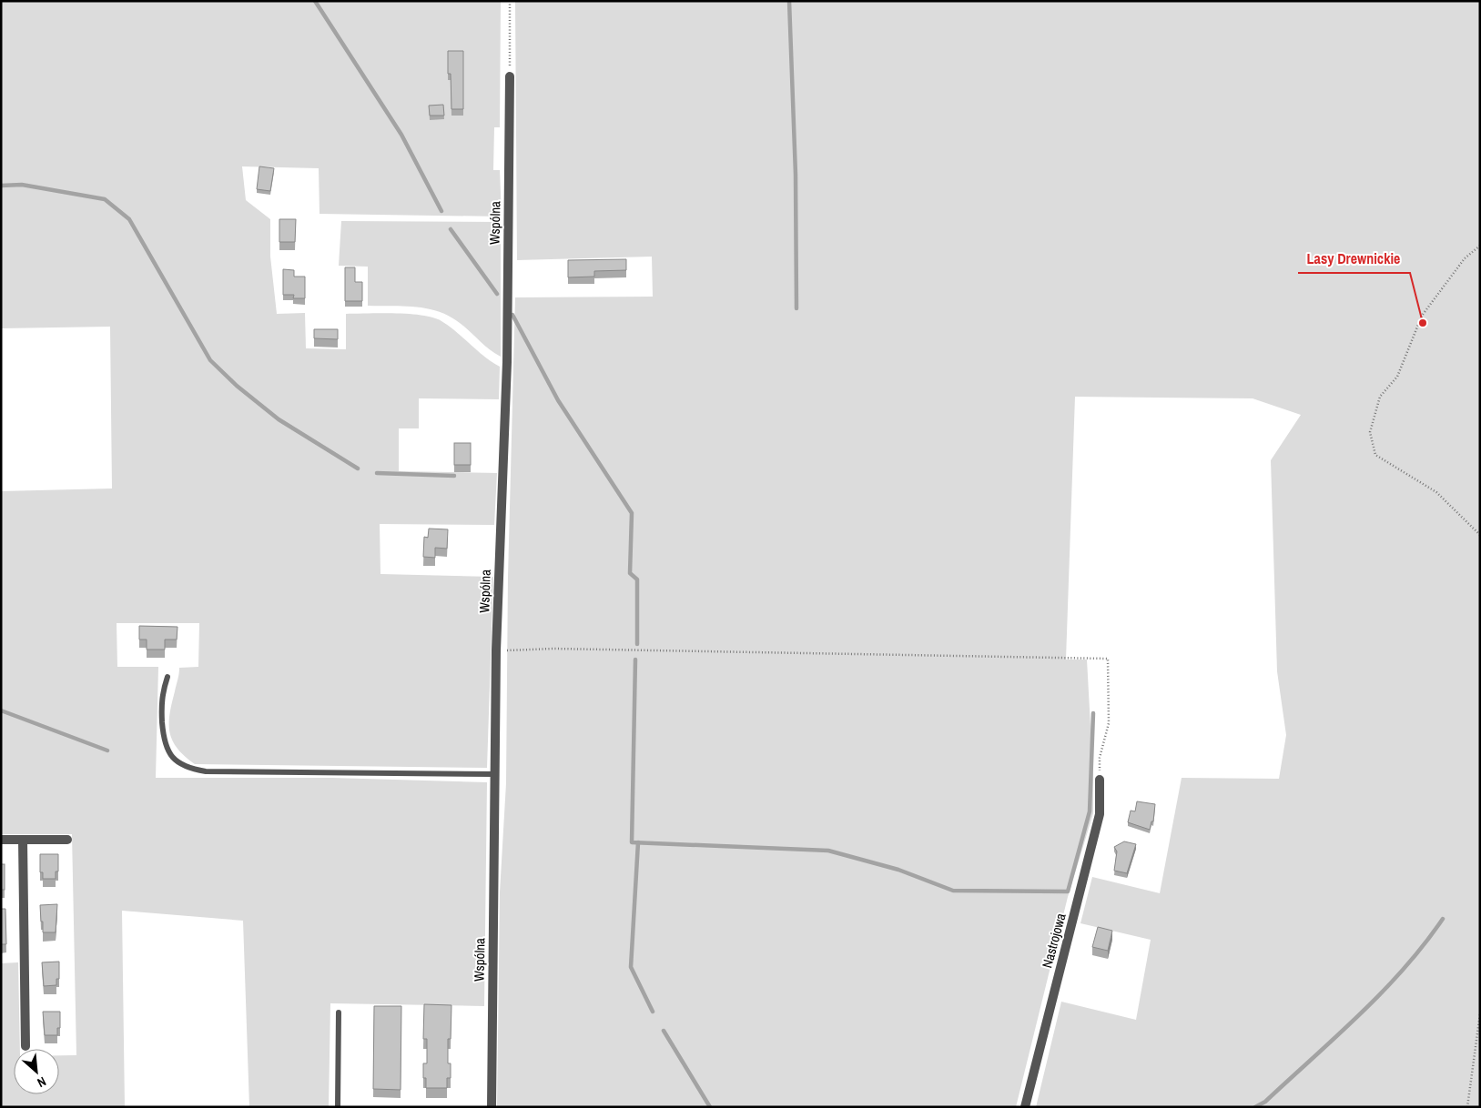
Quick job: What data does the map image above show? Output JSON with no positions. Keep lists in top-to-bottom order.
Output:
{
  "streets": {
    "street": ["Wspólna", "Nastrojowa"]
  },
  "places": ["Lasy Drewnickie"],
  "north": "bottom right"
}
